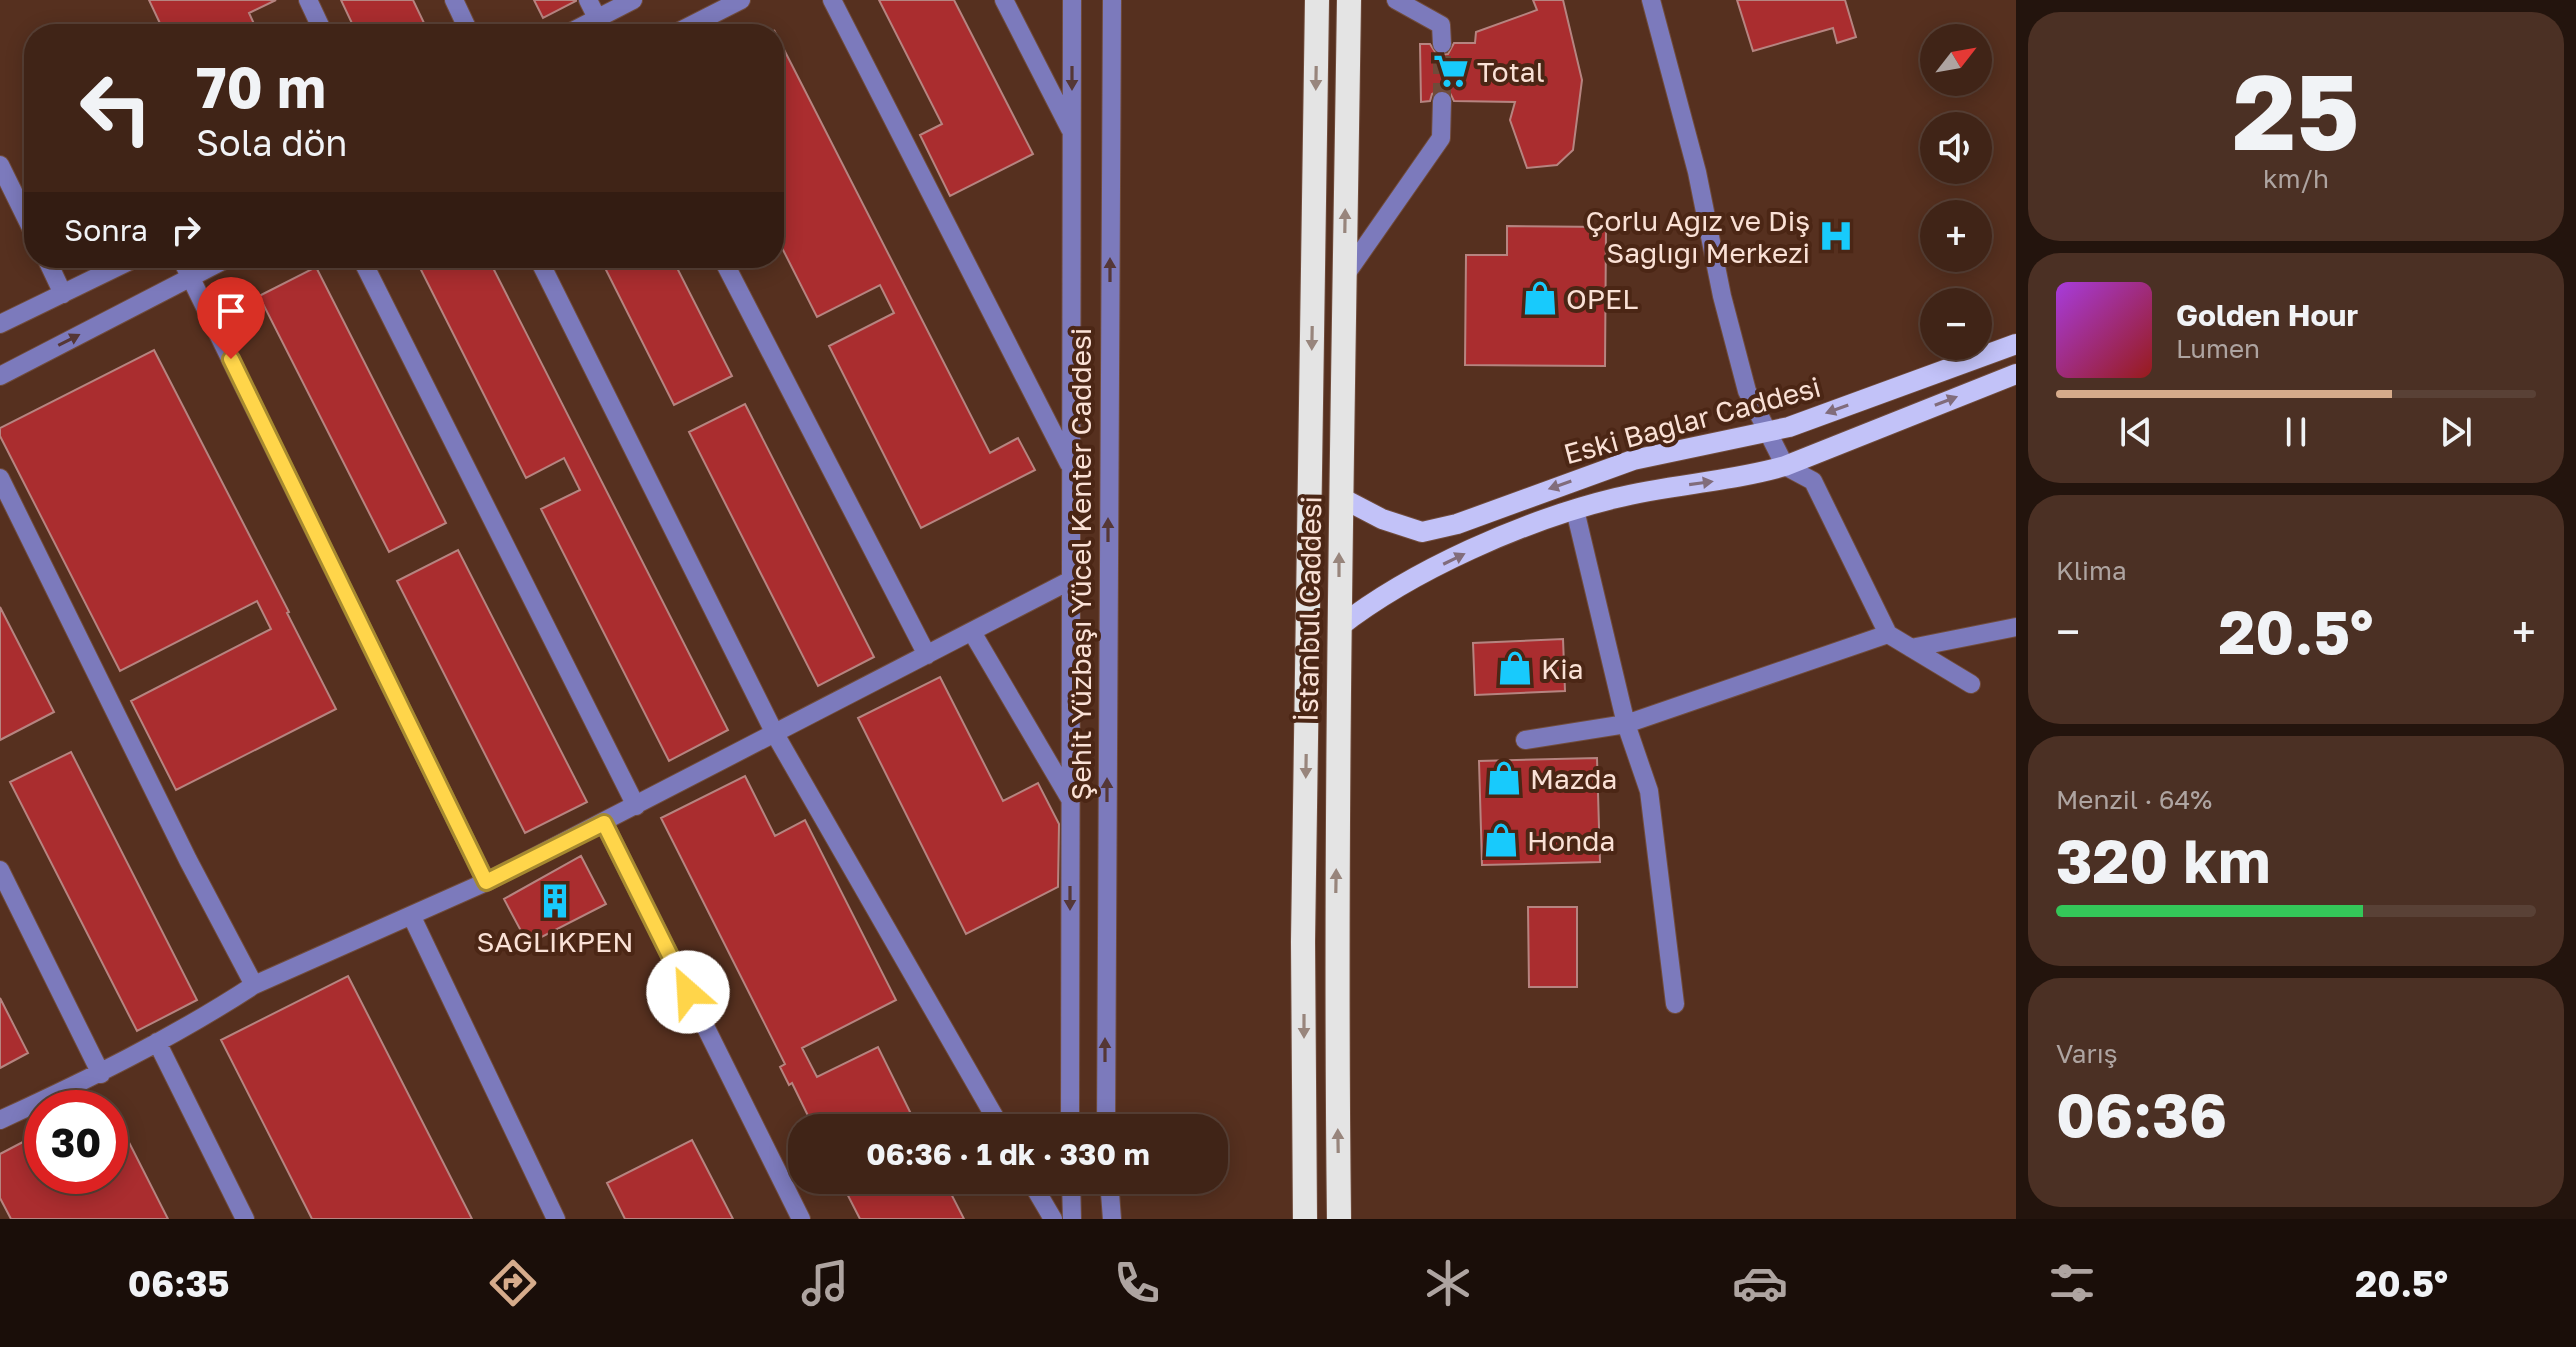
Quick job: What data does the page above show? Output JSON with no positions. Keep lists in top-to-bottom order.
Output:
{
  "streets": {
    "highway": ["İstanbul Caddesi"],
    "main road": ["Eski Bağlar Caddesi"],
    "street": ["Şehit Yüzbaşı Yücel Kenter Caddesi"]
  },
  "crossings": [
    ["Eski Bağlar Caddesi", "İstanbul Caddesi"]
  ],
  "places": {
    "supermarket": ["Total"],
    "hospital": ["Çorlu Ağız ve Diş Sağlığı Merkezi"],
    "shop": [
      "OPEL",
      "Kia",
      "Mazda",
      "Honda"
    ],
    "building": ["SAĞLIKPEN"]
  },
  "north": "top right",
  "page": {
    "tile": [
      ["25", "km/h"],
      "Klima",
      ["Menzil · 64%", "320 km"],
      ["Varış", "06:36"]
    ],
    "map_buttons": ["+", "−"],
    "turn": ["70 m", "Sola dön"],
    "then": "Sonra",
    "song": ["Golden Hour", "Lumen"],
    "heat": ["−", "20.5°", "+"],
    "limit": "30",
    "trip": "06:36 · 1 dk · 330 m",
    "tabs": ["06:35", "20.5°"]
  }
}
